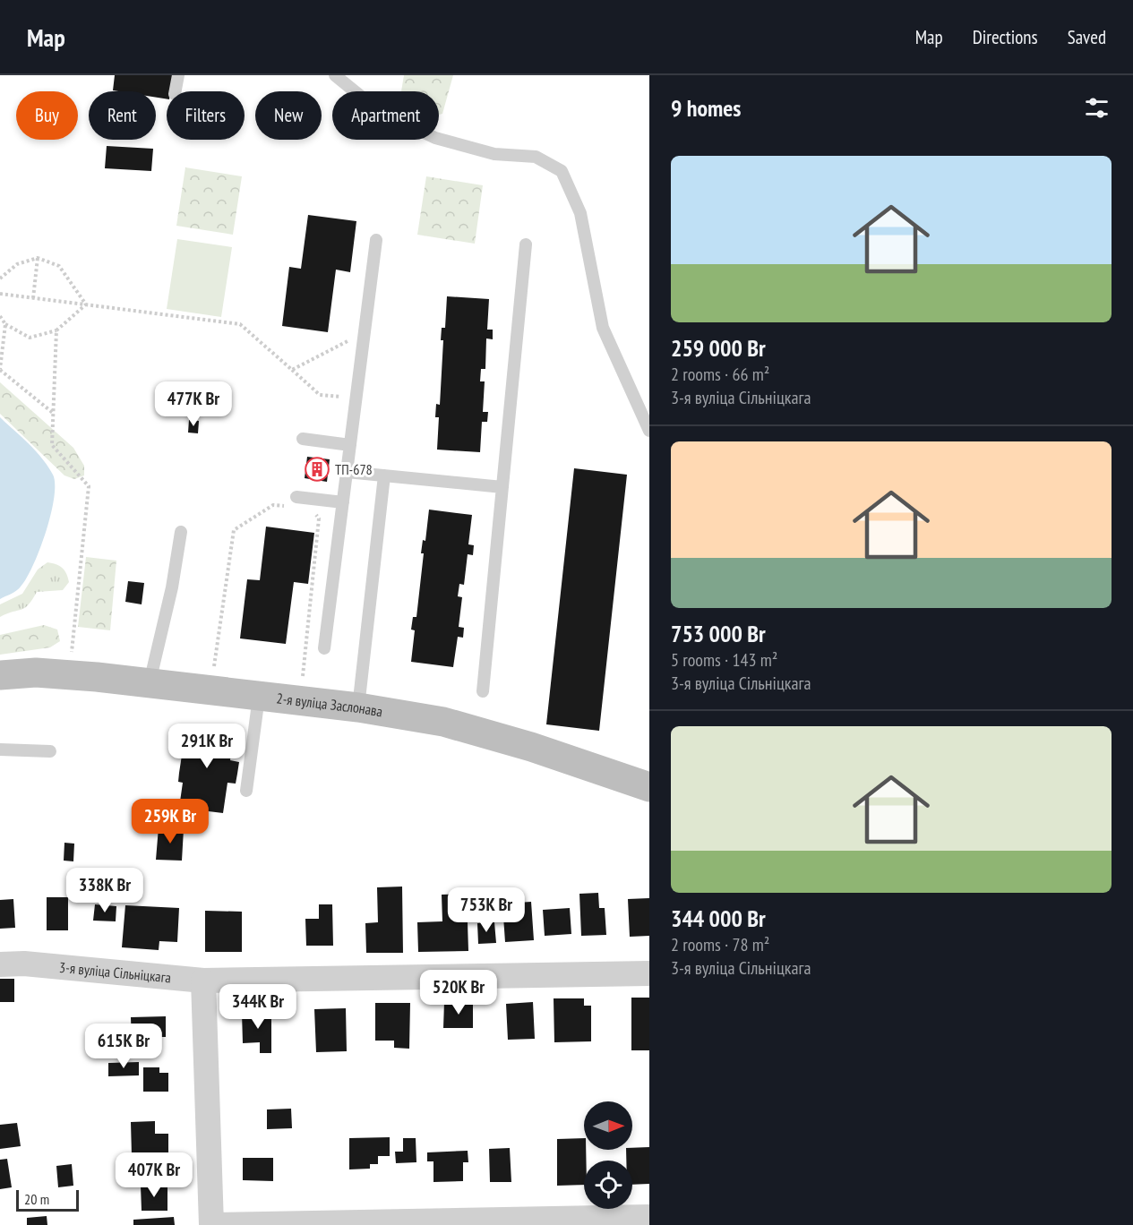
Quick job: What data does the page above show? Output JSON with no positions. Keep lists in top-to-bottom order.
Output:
{
  "streets": {
    "main road": ["2-я вуліца Заслонава"],
    "street": ["3-я вуліца Сільніцкага"]
  },
  "places": {
    "building": ["ТП-678"]
  },
  "scale_bar": "20 m",
  "north": "right",
  "page": {
    "header": "Map",
    "nav": ["Map", "Directions", "Saved"],
    "heading": "9 homes",
    "chip": [
      "Buy",
      "Rent",
      "Filters",
      "New",
      "Apartment"
    ],
    "list": [
      {
        "name": "259 000 Br",
        "note": "2 rooms · 66 m² · 3-я вуліца Сільніцкага"
      },
      {
        "name": "753 000 Br",
        "note": "5 rooms · 143 m² · 3-я вуліца Сільніцкага"
      },
      {
        "name": "344 000 Br",
        "note": "2 rooms · 78 m² · 3-я вуліца Сільніцкага"
      }
    ],
    "price": [
      "477K Br",
      "291K Br",
      "259K Br",
      "338K Br",
      "753K Br",
      "520K Br",
      "344K Br",
      "615K Br",
      "407K Br"
    ],
    "scale": "20 m"
  }
}
